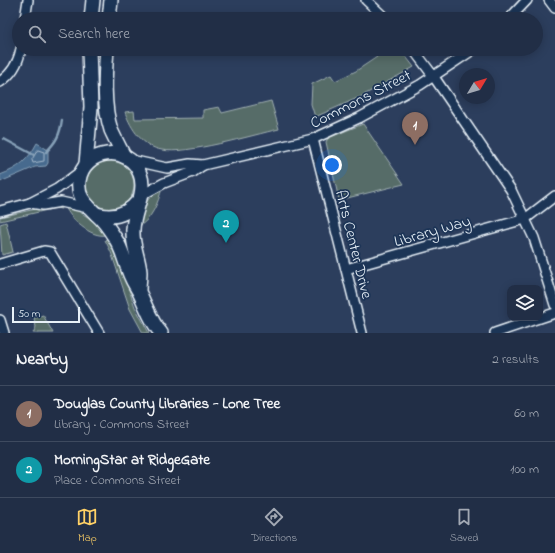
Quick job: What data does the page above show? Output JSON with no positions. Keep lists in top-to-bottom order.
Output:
{
  "streets": {
    "street": ["Commons Street", "Library Way", "Arts Center Drive"]
  },
  "crossings": [
    ["Commons Street", "Arts Center Drive"],
    ["Library Way", "Arts Center Drive"]
  ],
  "scale_bar": "50 m",
  "north": "top right",
  "page": {
    "search": "Search here",
    "pins": ["1", "2"],
    "scale": "50 m",
    "heading": ["Nearby", "2 results"],
    "list": [
      {
        "mark": "1",
        "name": "Douglas County Libraries - Lone Tree",
        "note": "Library · Commons Street",
        "value": "60 m"
      },
      {
        "mark": "2",
        "name": "MorningStar at RidgeGate",
        "note": "Place · Commons Street",
        "value": "100 m"
      }
    ],
    "nav": ["Map", "Directions", "Saved"]
  }
}
